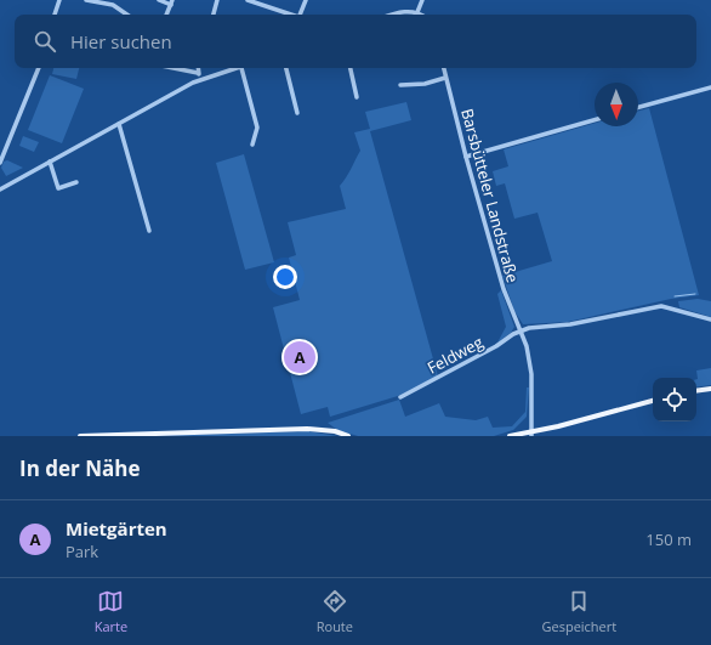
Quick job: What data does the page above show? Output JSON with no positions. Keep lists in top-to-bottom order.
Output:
{
  "streets": {
    "street": ["Barsbütteler Landstraße", "Feldweg"]
  },
  "crossings": [
    ["Barsbütteler Landstraße", "Feldweg"]
  ],
  "north": "bottom",
  "page": {
    "search": "Hier suchen",
    "pins": "A",
    "heading": "In der Nähe",
    "list": [
      {
        "mark": "A",
        "name": "Mietgärten",
        "note": "Park",
        "value": "150 m"
      }
    ],
    "nav": ["Karte", "Route", "Gespeichert"]
  }
}
